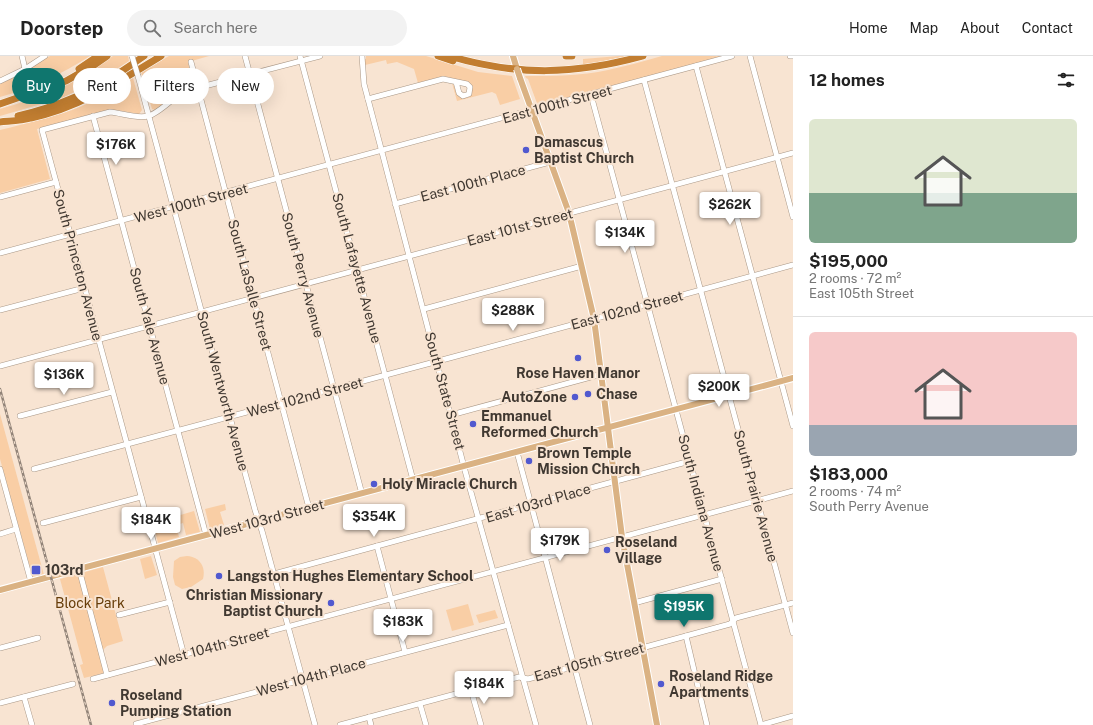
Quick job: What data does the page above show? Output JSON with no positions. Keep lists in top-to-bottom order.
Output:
{
  "streets": {
    "main road": ["West 103rd Street"],
    "street": [
      "East 100th Street",
      "East 100th Place",
      "West 100th Street",
      "East 101st Street",
      "South Princeton Avenue",
      "South Lafayette Avenue",
      "South Perry Avenue",
      "South LaSalle Street",
      "East 102nd Street",
      "South Yale Avenue",
      "South Wentworth Avenue",
      "South State Street",
      "West 102nd Street",
      "South Prairie Avenue",
      "East 103rd Place",
      "South Indiana Avenue",
      "West 104th Street",
      "East 105th Street",
      "West 104th Place"
    ]
  },
  "crossings": [
    ["East 100th Street", "West 100th Street"],
    ["East 100th Street", "South State Street"],
    ["East 100th Street", "South Prairie Avenue"],
    ["East 100th Street", "South Indiana Avenue"],
    ["East 100th Place", "South State Street"],
    ["West 100th Street", "South Princeton Avenue"],
    ["West 100th Street", "South Lafayette Avenue"],
    ["West 100th Street", "South Perry Avenue"],
    ["West 100th Street", "South LaSalle Street"],
    ["West 100th Street", "South Yale Avenue"],
    ["West 100th Street", "South Wentworth Avenue"],
    ["West 100th Street", "South State Street"],
    ["East 101st Street", "South Princeton Avenue"],
    ["East 101st Street", "South Lafayette Avenue"],
    ["East 101st Street", "South Perry Avenue"],
    ["East 101st Street", "South LaSalle Street"],
    ["East 101st Street", "South Yale Avenue"],
    ["East 101st Street", "South Wentworth Avenue"],
    ["East 101st Street", "South State Street"],
    ["East 101st Street", "South Prairie Avenue"],
    ["East 101st Street", "South Indiana Avenue"],
    ["South Princeton Avenue", "South Yale Avenue"],
    ["South Princeton Avenue", "West 102nd Street"],
    ["South Princeton Avenue", "West 103rd Street"],
    ["South Princeton Avenue", "West 104th Street"],
    ["South Lafayette Avenue", "West 102nd Street"],
    ["South Lafayette Avenue", "West 103rd Street"],
    ["South Perry Avenue", "West 102nd Street"],
    ["South Perry Avenue", "West 103rd Street"],
    ["South LaSalle Street", "West 102nd Street"],
    ["South LaSalle Street", "West 103rd Street"],
    ["East 102nd Street", "South State Street"],
    ["East 102nd Street", "West 102nd Street"],
    ["East 102nd Street", "South Prairie Avenue"],
    ["East 102nd Street", "South Indiana Avenue"],
    ["South Yale Avenue", "West 102nd Street"],
    ["South Yale Avenue", "West 103rd Street"],
    ["South Wentworth Avenue", "West 102nd Street"],
    ["South Wentworth Avenue", "East 103rd Place"],
    ["South Wentworth Avenue", "West 103rd Street"],
    ["South Wentworth Avenue", "West 104th Street"],
    ["South Wentworth Avenue", "West 104th Place"],
    ["South State Street", "West 102nd Street"],
    ["South State Street", "East 103rd Place"],
    ["South State Street", "West 103rd Street"],
    ["South State Street", "West 104th Street"],
    ["South State Street", "East 105th Street"],
    ["South State Street", "West 104th Place"],
    ["South Prairie Avenue", "West 103rd Street"],
    ["South Prairie Avenue", "West 104th Street"],
    ["South Prairie Avenue", "East 105th Street"],
    ["East 103rd Place", "South Indiana Avenue"],
    ["South Indiana Avenue", "West 103rd Street"],
    ["South Indiana Avenue", "West 104th Street"],
    ["South Indiana Avenue", "East 105th Street"]
  ],
  "parks": ["Block Park"],
  "places": {
    "other": [
      "Damascus Baptist Church",
      "Rose Haven Manor",
      "Chase",
      "AutoZone",
      "Emmanuel Reformed Church",
      "Brown Temple Mission Church",
      "Holy Miracle Church",
      "Roseland Village",
      "Langston Hughes Elementary School",
      "Christian Missionary Baptist Church",
      "Roseland Ridge Apartments",
      "Roseland Pumping Station"
    ],
    "transit": ["103rd"]
  },
  "page": {
    "header": "Doorstep",
    "search": "Search here",
    "nav": [
      "Home",
      "Map",
      "About",
      "Contact"
    ],
    "heading": "12 homes",
    "chip": [
      "Buy",
      "Rent",
      "Filters",
      "New"
    ],
    "list": [
      {
        "name": "$195,000",
        "note": "2 rooms · 72 m² · East 105th Street"
      },
      {
        "name": "$183,000",
        "note": "2 rooms · 74 m² · South Perry Avenue"
      }
    ],
    "price": [
      "$176K",
      "$262K",
      "$134K",
      "$288K",
      "$136K",
      "$200K",
      "$354K",
      "$184K",
      "$179K",
      "$195K",
      "$183K",
      "$184K"
    ]
  }
}
